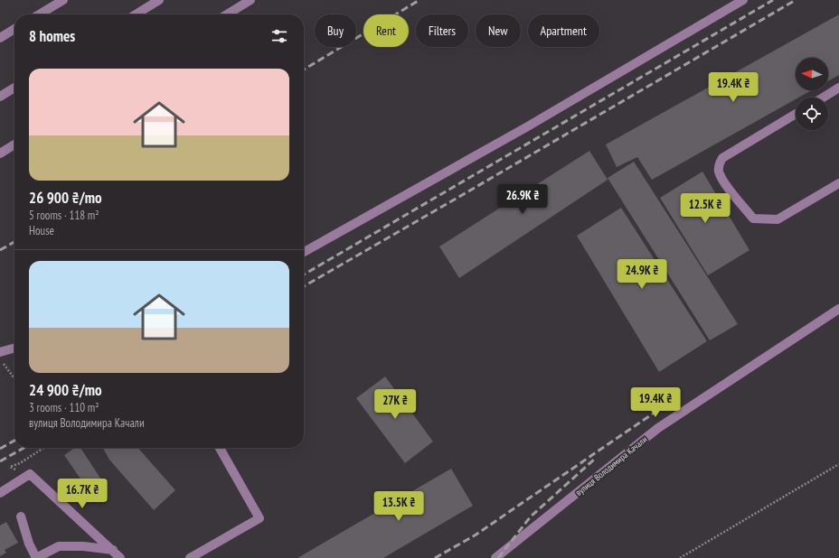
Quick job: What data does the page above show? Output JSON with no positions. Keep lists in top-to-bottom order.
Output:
{
  "streets": {
    "street": ["вулиця Володимира Качали"]
  },
  "north": "left",
  "page": {
    "chip": [
      "Buy",
      "Rent",
      "Filters",
      "New",
      "Apartment"
    ],
    "heading": "8 homes",
    "list": [
      {
        "name": "26 900 ₴/mo",
        "note": "5 rooms · 118 m² · House"
      },
      {
        "name": "24 900 ₴/mo",
        "note": "3 rooms · 110 m² · вулиця Володимира Качали"
      }
    ],
    "price": [
      "19.4K ₴",
      "26.9K ₴",
      "12.5K ₴",
      "24.9K ₴",
      "19.4K ₴",
      "27K ₴",
      "16.7K ₴",
      "13.5K ₴"
    ]
  }
}
